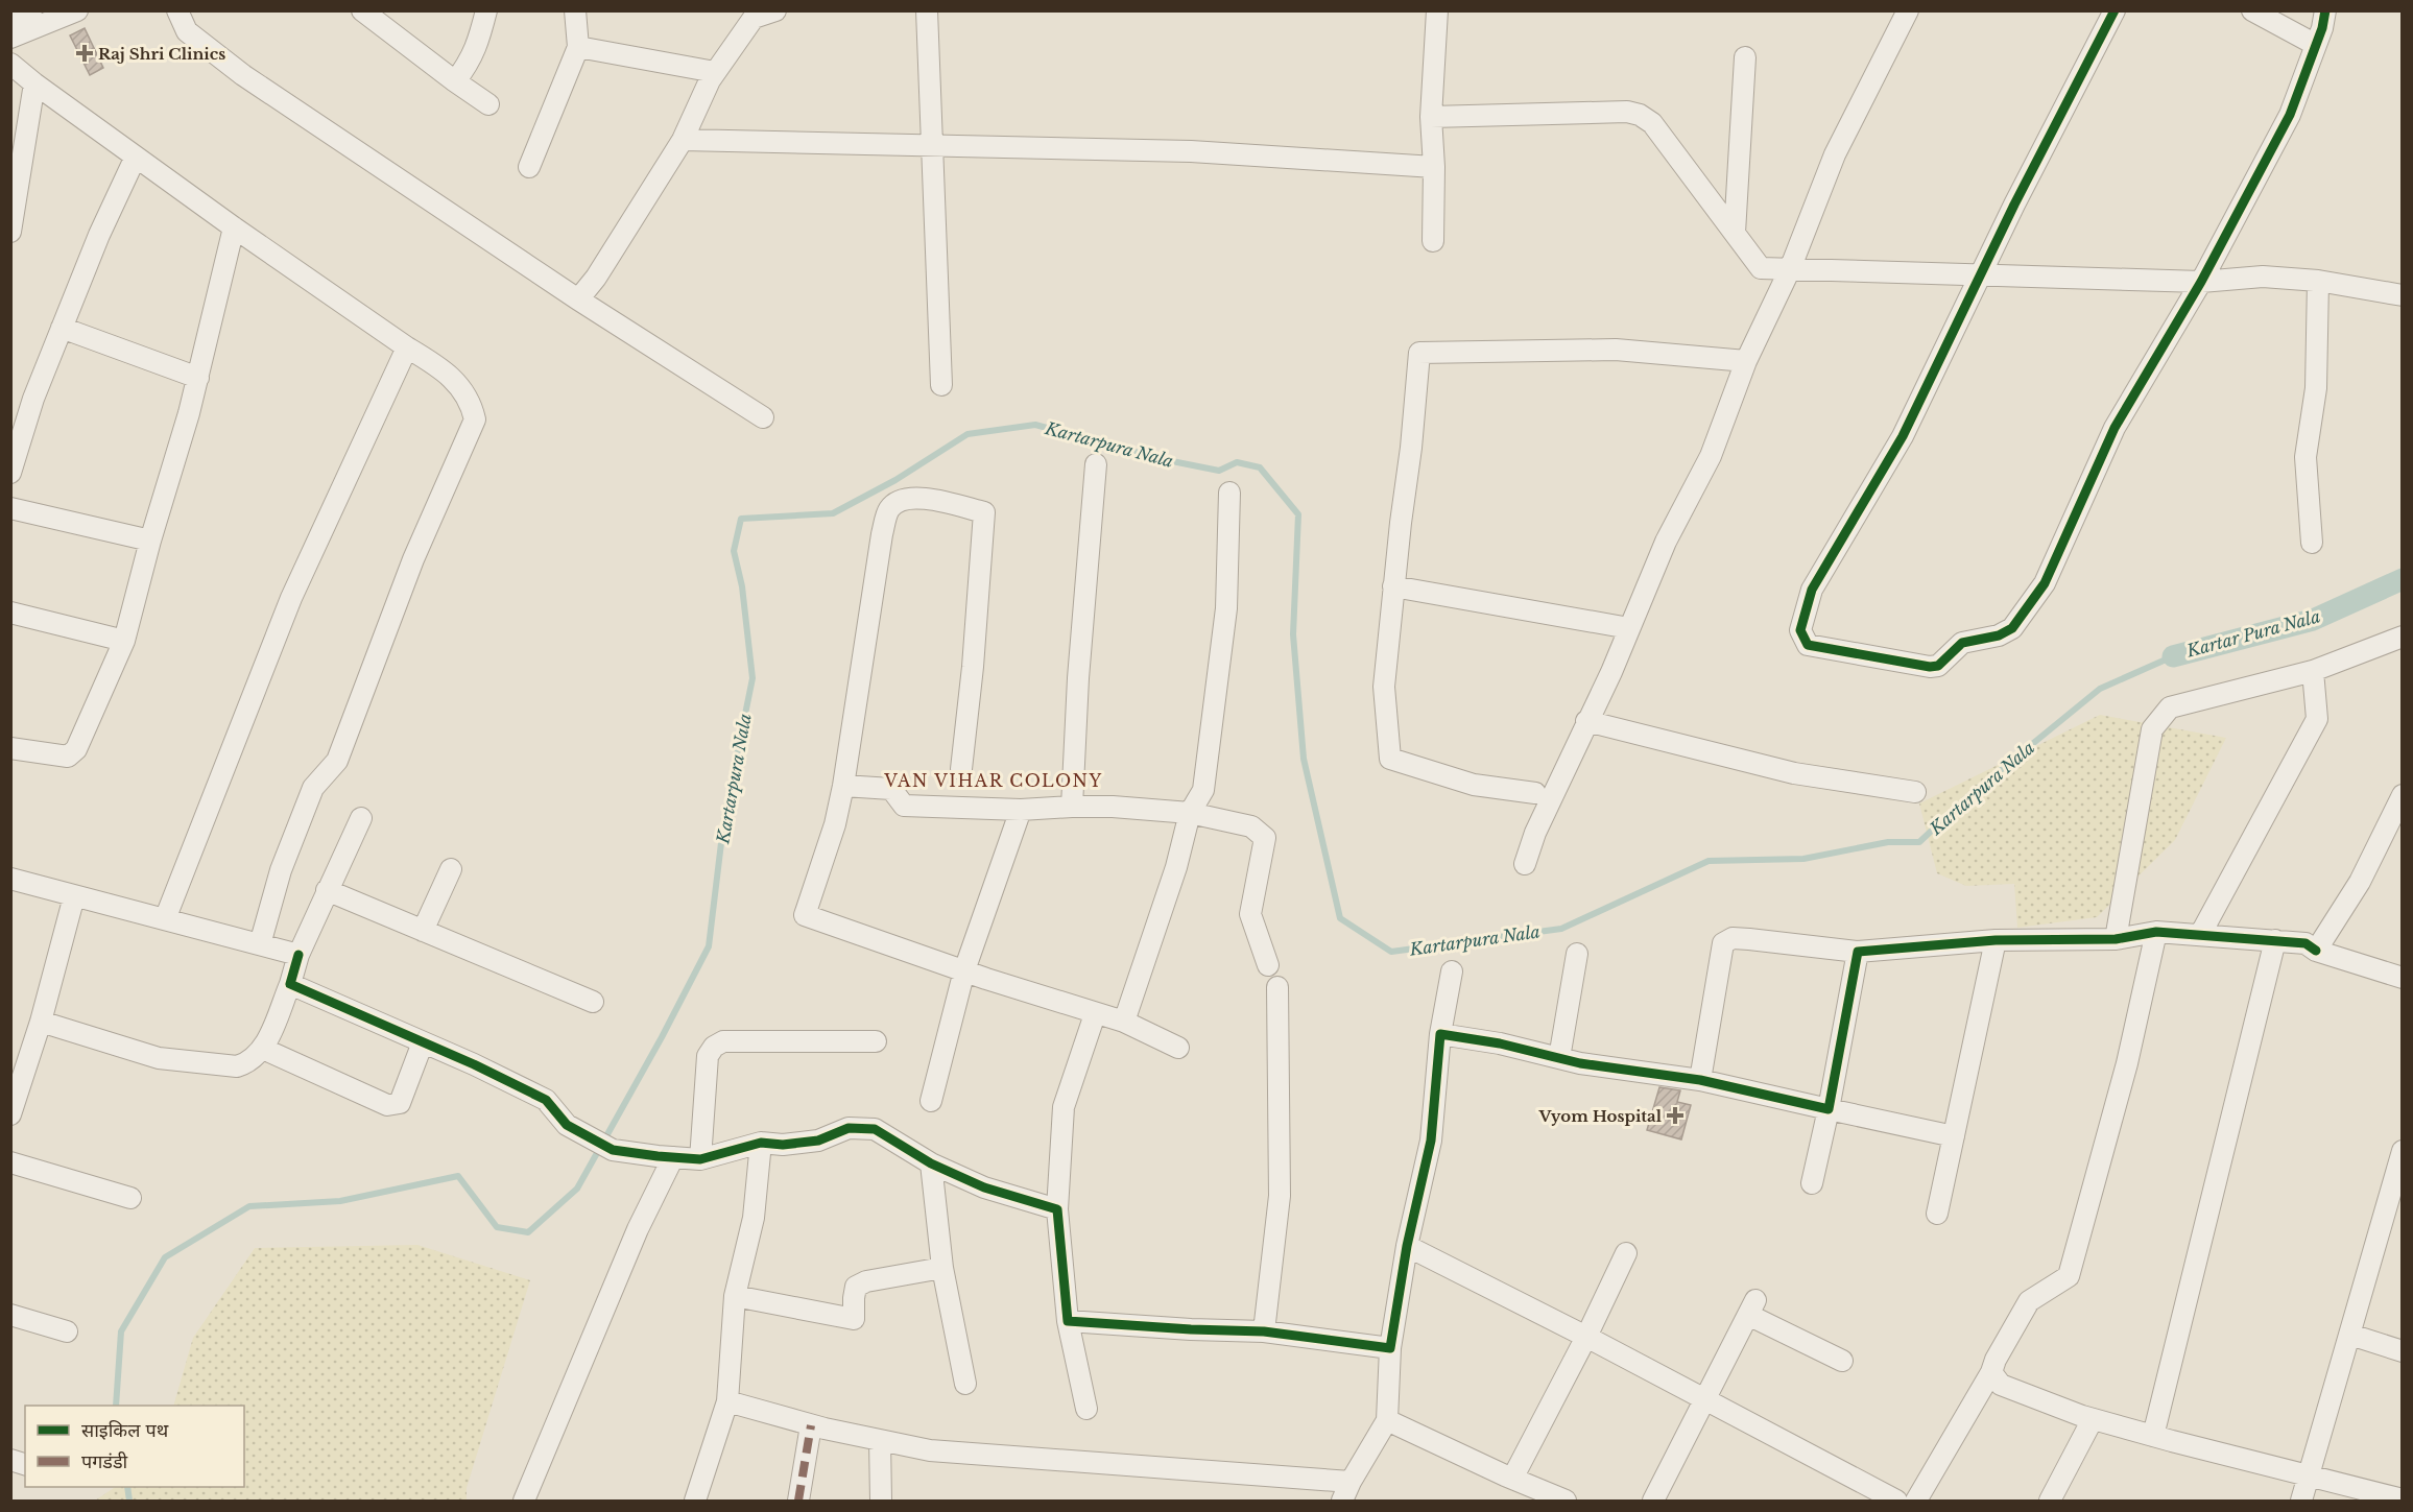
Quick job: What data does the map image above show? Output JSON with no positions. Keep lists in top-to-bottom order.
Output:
{
  "districts": ["VAN VIHAR COLONY"],
  "water": ["Kartarpura Nala", "Kartar Pura Nala"],
  "places": {
    "health": ["Raj Shri Clinics", "Vyom Hospital"]
  },
  "legend": ["साइकिल पथ", "पगडंडी"]
}
